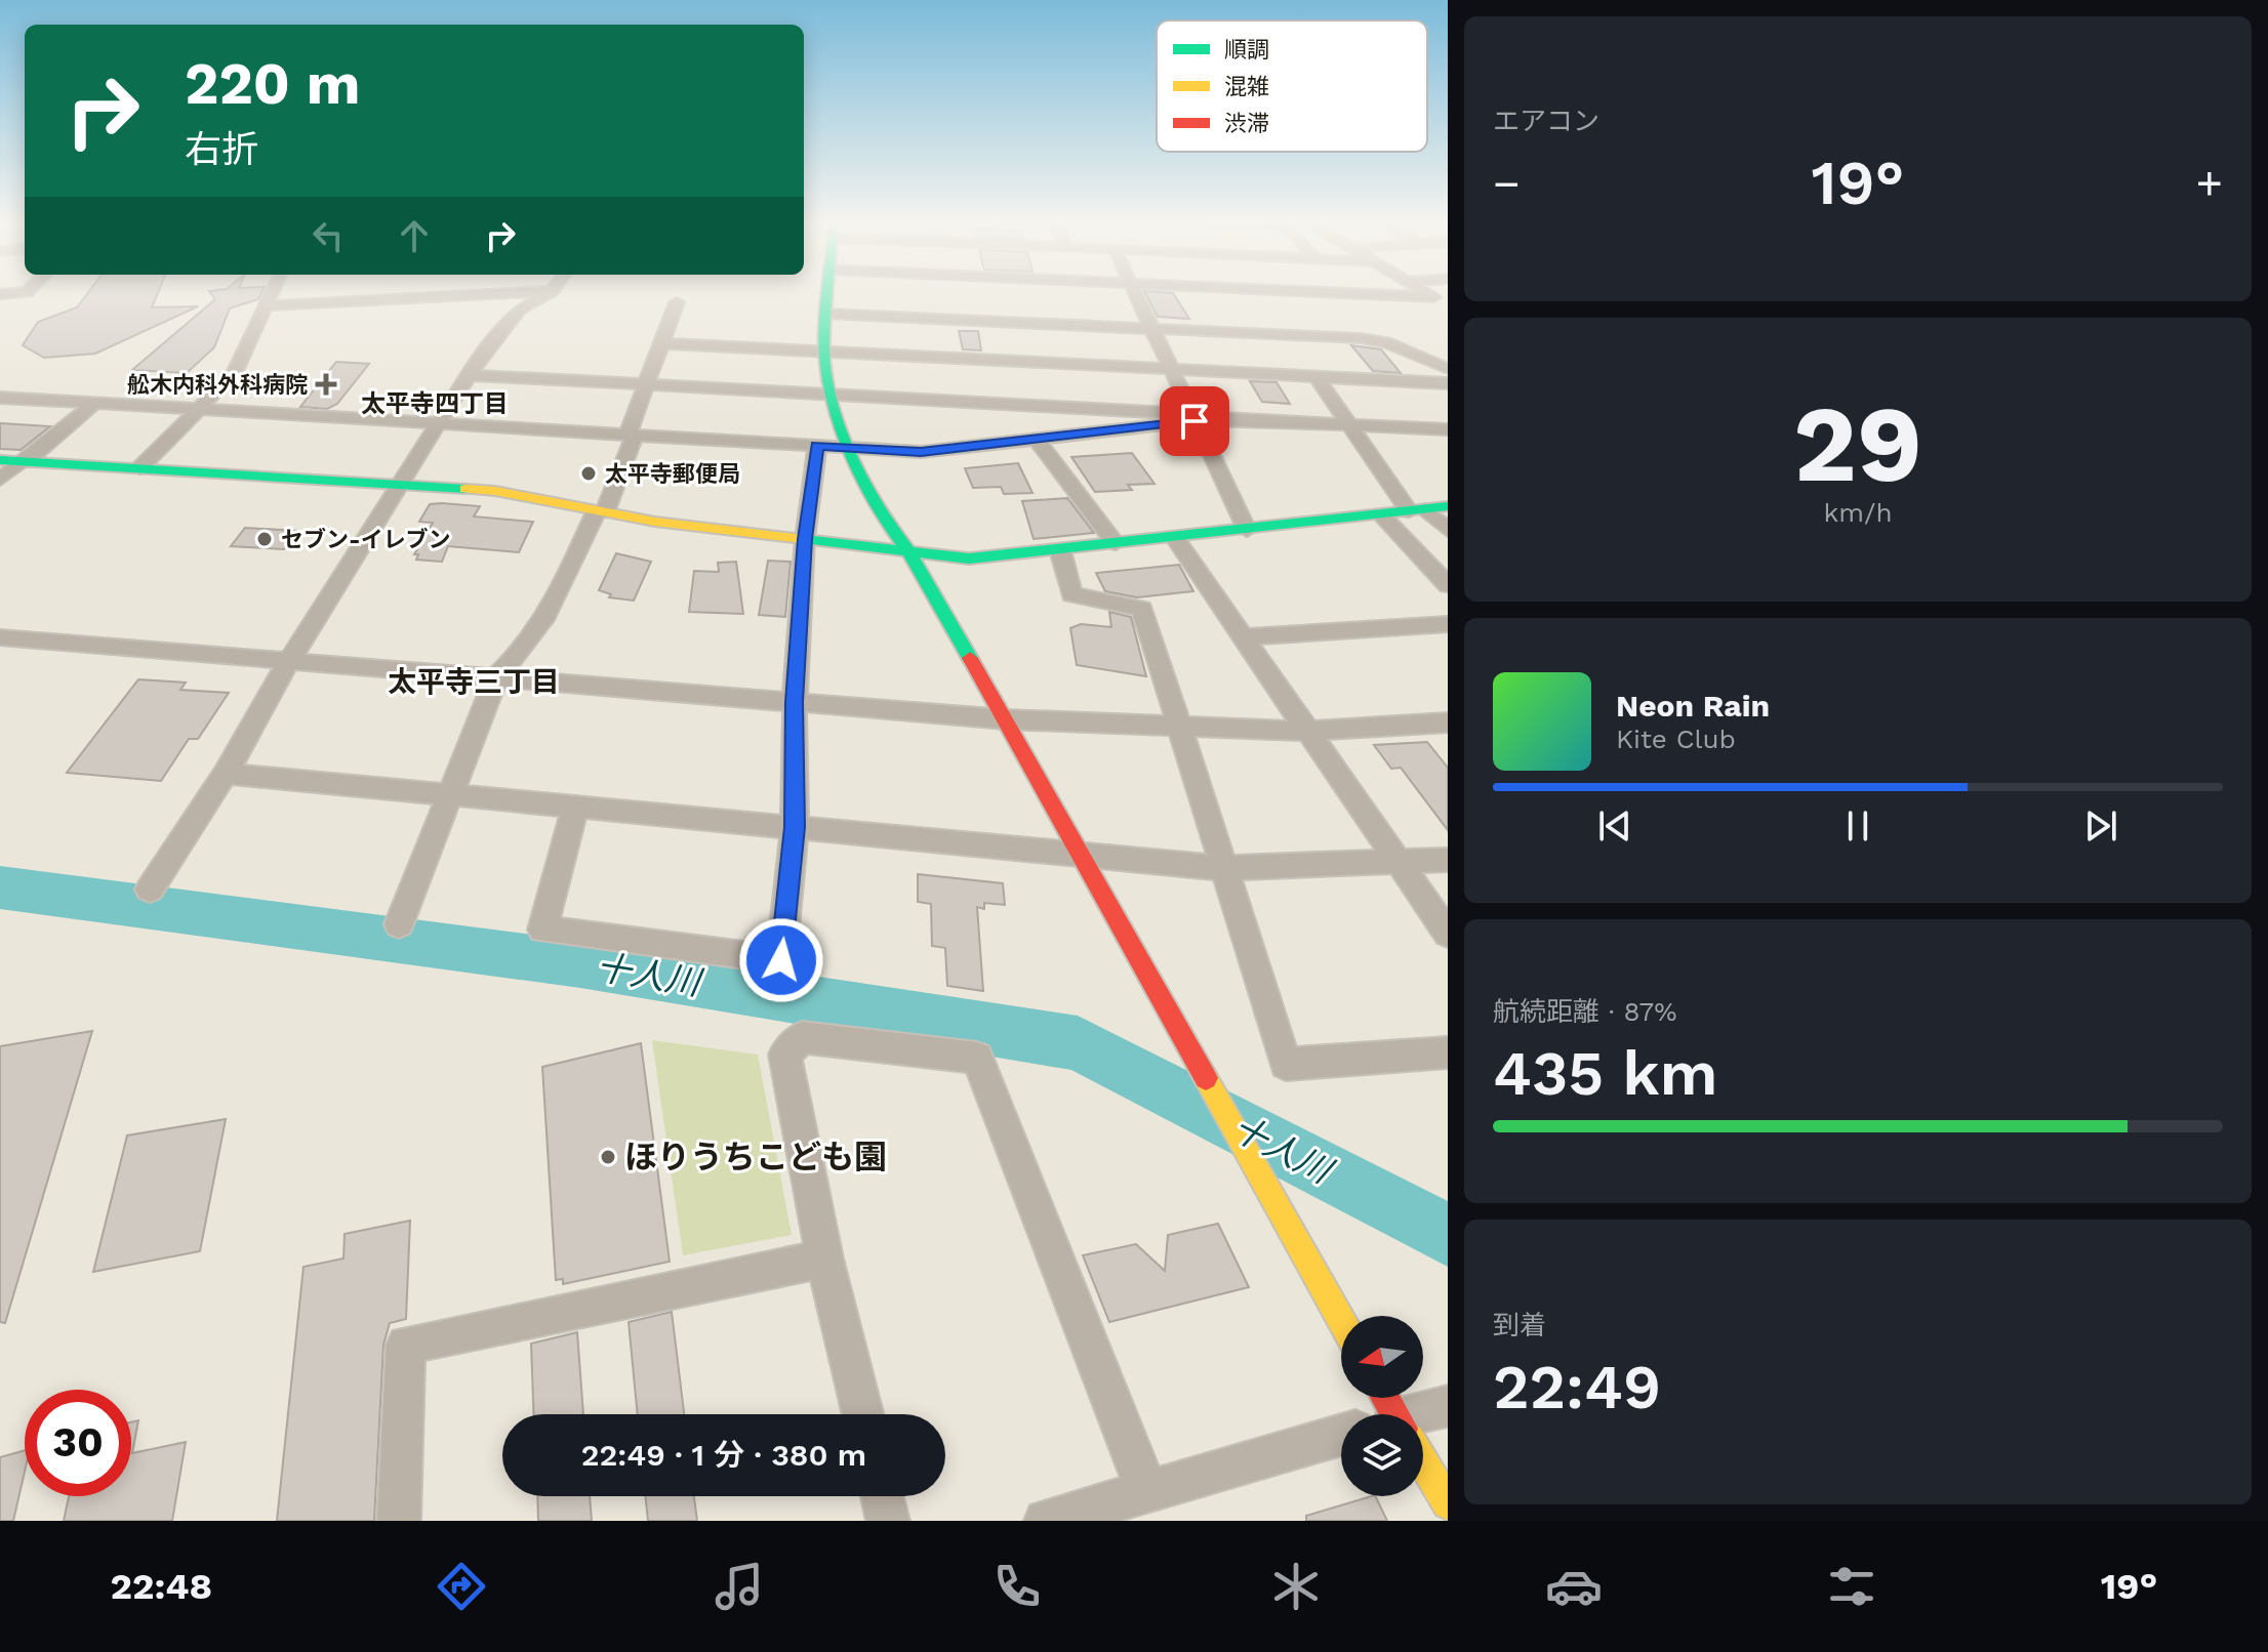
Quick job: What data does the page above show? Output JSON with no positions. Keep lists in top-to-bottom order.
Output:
{
  "districts": ["太平寺四丁目", "太平寺三丁目"],
  "water": ["十人川"],
  "places": {
    "health": ["舩木内科外科病院"],
    "other": ["太平寺郵便局", "セブン-イレブン", "ほりうちこども園"]
  },
  "legend": ["順調", "混雑", "渋滞"],
  "north": "left",
  "page": {
    "tile": [
      "エアコン",
      ["29", "km/h"],
      ["航続距離 · 87%", "435 km"],
      ["到着", "22:49"]
    ],
    "turn": ["220 m", "右折"],
    "heat": ["−", "19°", "+"],
    "song": ["Neon Rain", "Kite Club"],
    "limit": "30",
    "trip": "22:49 · 1 分 · 380 m",
    "tabs": ["22:48", "19°"]
  }
}
